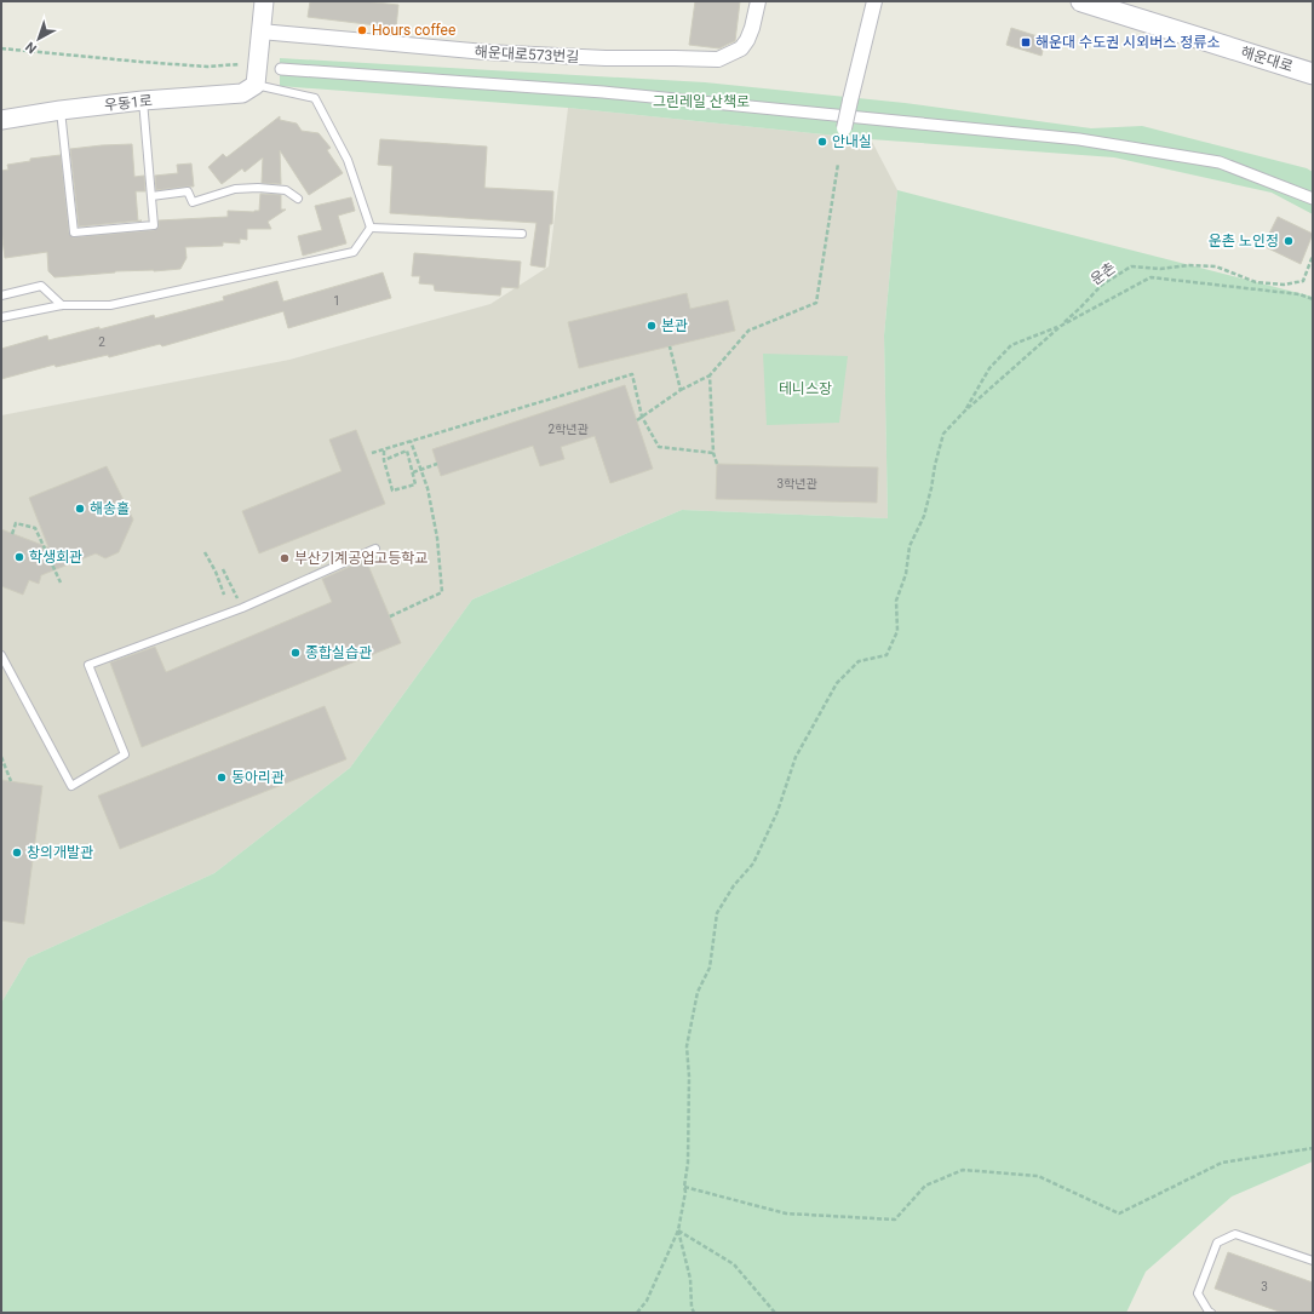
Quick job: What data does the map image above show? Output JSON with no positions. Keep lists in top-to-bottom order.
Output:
{
  "streets": {
    "main road": ["해운대로"],
    "street": ["해운대로573번길", "우동1로"],
    "path": ["운촌"]
  },
  "parks": ["그린레일 산책로", "테니스장"],
  "places": {
    "other": [
      "Hours coffee",
      "안내실",
      "운촌 노인정",
      "본관",
      "해송홀",
      "학생회관",
      "부산기계공업고등학교",
      "종합실습관",
      "동아리관",
      "창의개발관"
    ],
    "transit": ["해운대 수도권 시외버스 정류소"]
  },
  "house_numbers": [
    "1",
    "2",
    "2학년관",
    "3학년관",
    "3"
  ],
  "north": "bottom left"
}
